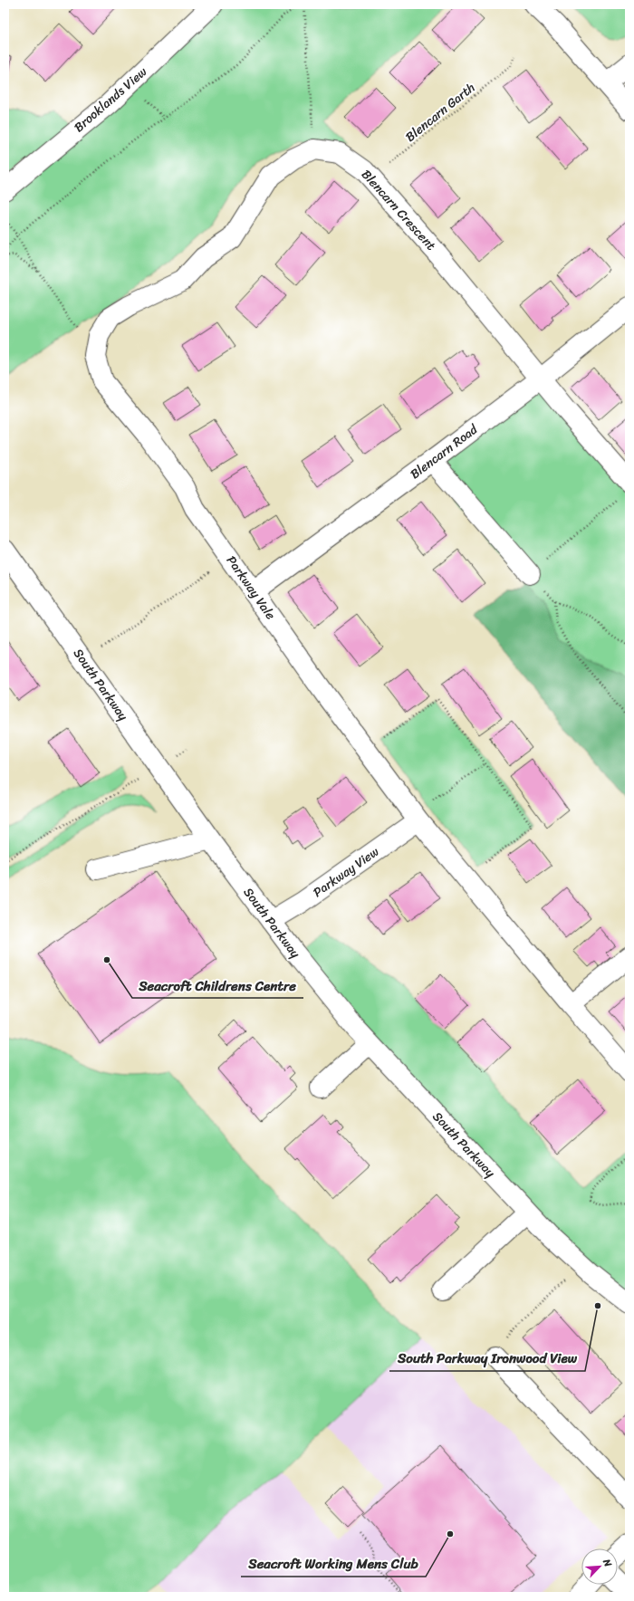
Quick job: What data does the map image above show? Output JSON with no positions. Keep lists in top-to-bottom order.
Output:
{
  "streets": {
    "street": [
      "Brooklands View",
      "Blencarn Crescent",
      "Blencarn Road",
      "Parkway Vale",
      "South Parkway",
      "Parkway View"
    ],
    "path": ["Blencarn Garth"]
  },
  "crossings": [
    ["Blencarn Crescent", "Blencarn Road"],
    ["Blencarn Road", "Parkway Vale"],
    ["South Parkway", "Parkway View"]
  ],
  "places": ["Seacroft Childrens Centre", "South Parkway Ironwood View", "Seacroft Working Mens Club"],
  "north": "top right"
}
